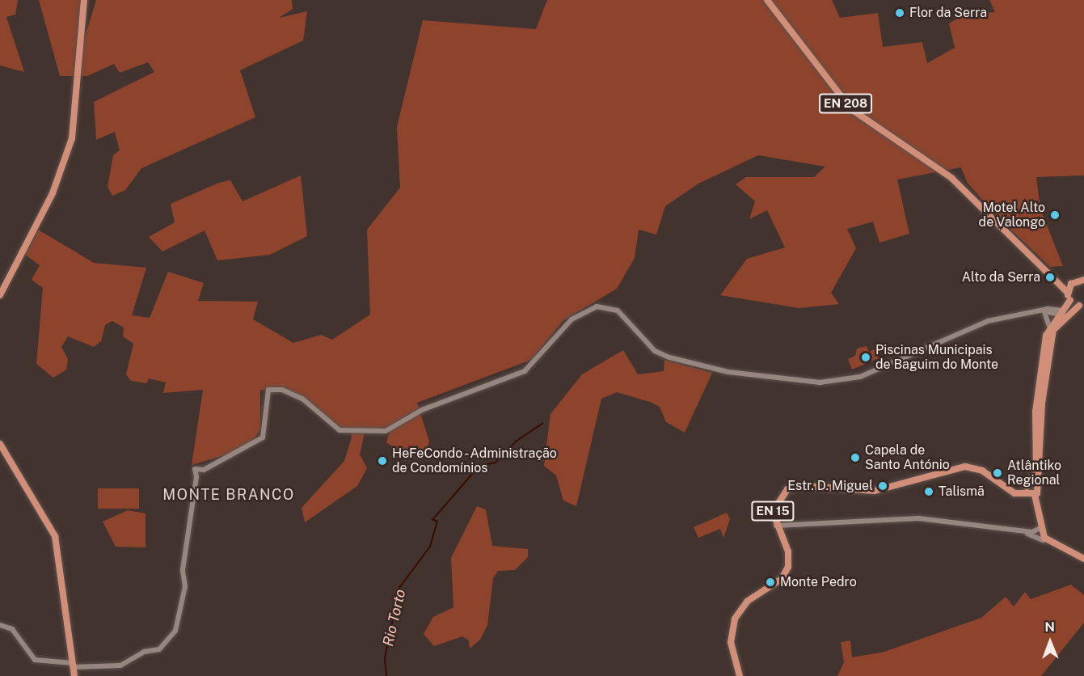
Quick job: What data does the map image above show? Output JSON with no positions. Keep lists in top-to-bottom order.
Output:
{
  "streets": {
    "main road": ["EN 208", "EN 15"]
  },
  "districts": ["MONTE BRANCO"],
  "water": ["Rio Torto"],
  "places": [
    "Flor da Serra",
    "Motel Alto de Valongo",
    "Alto da Serra",
    "Piscinas Municipais de Baguim do Monte",
    "Capela de Santo António",
    "HeFeCondo - Administração de Condomínios",
    "Atlântiko Regional",
    "Estr. D. Miguel",
    "Talismã",
    "Monte Pedro"
  ],
  "north": "top"
}
